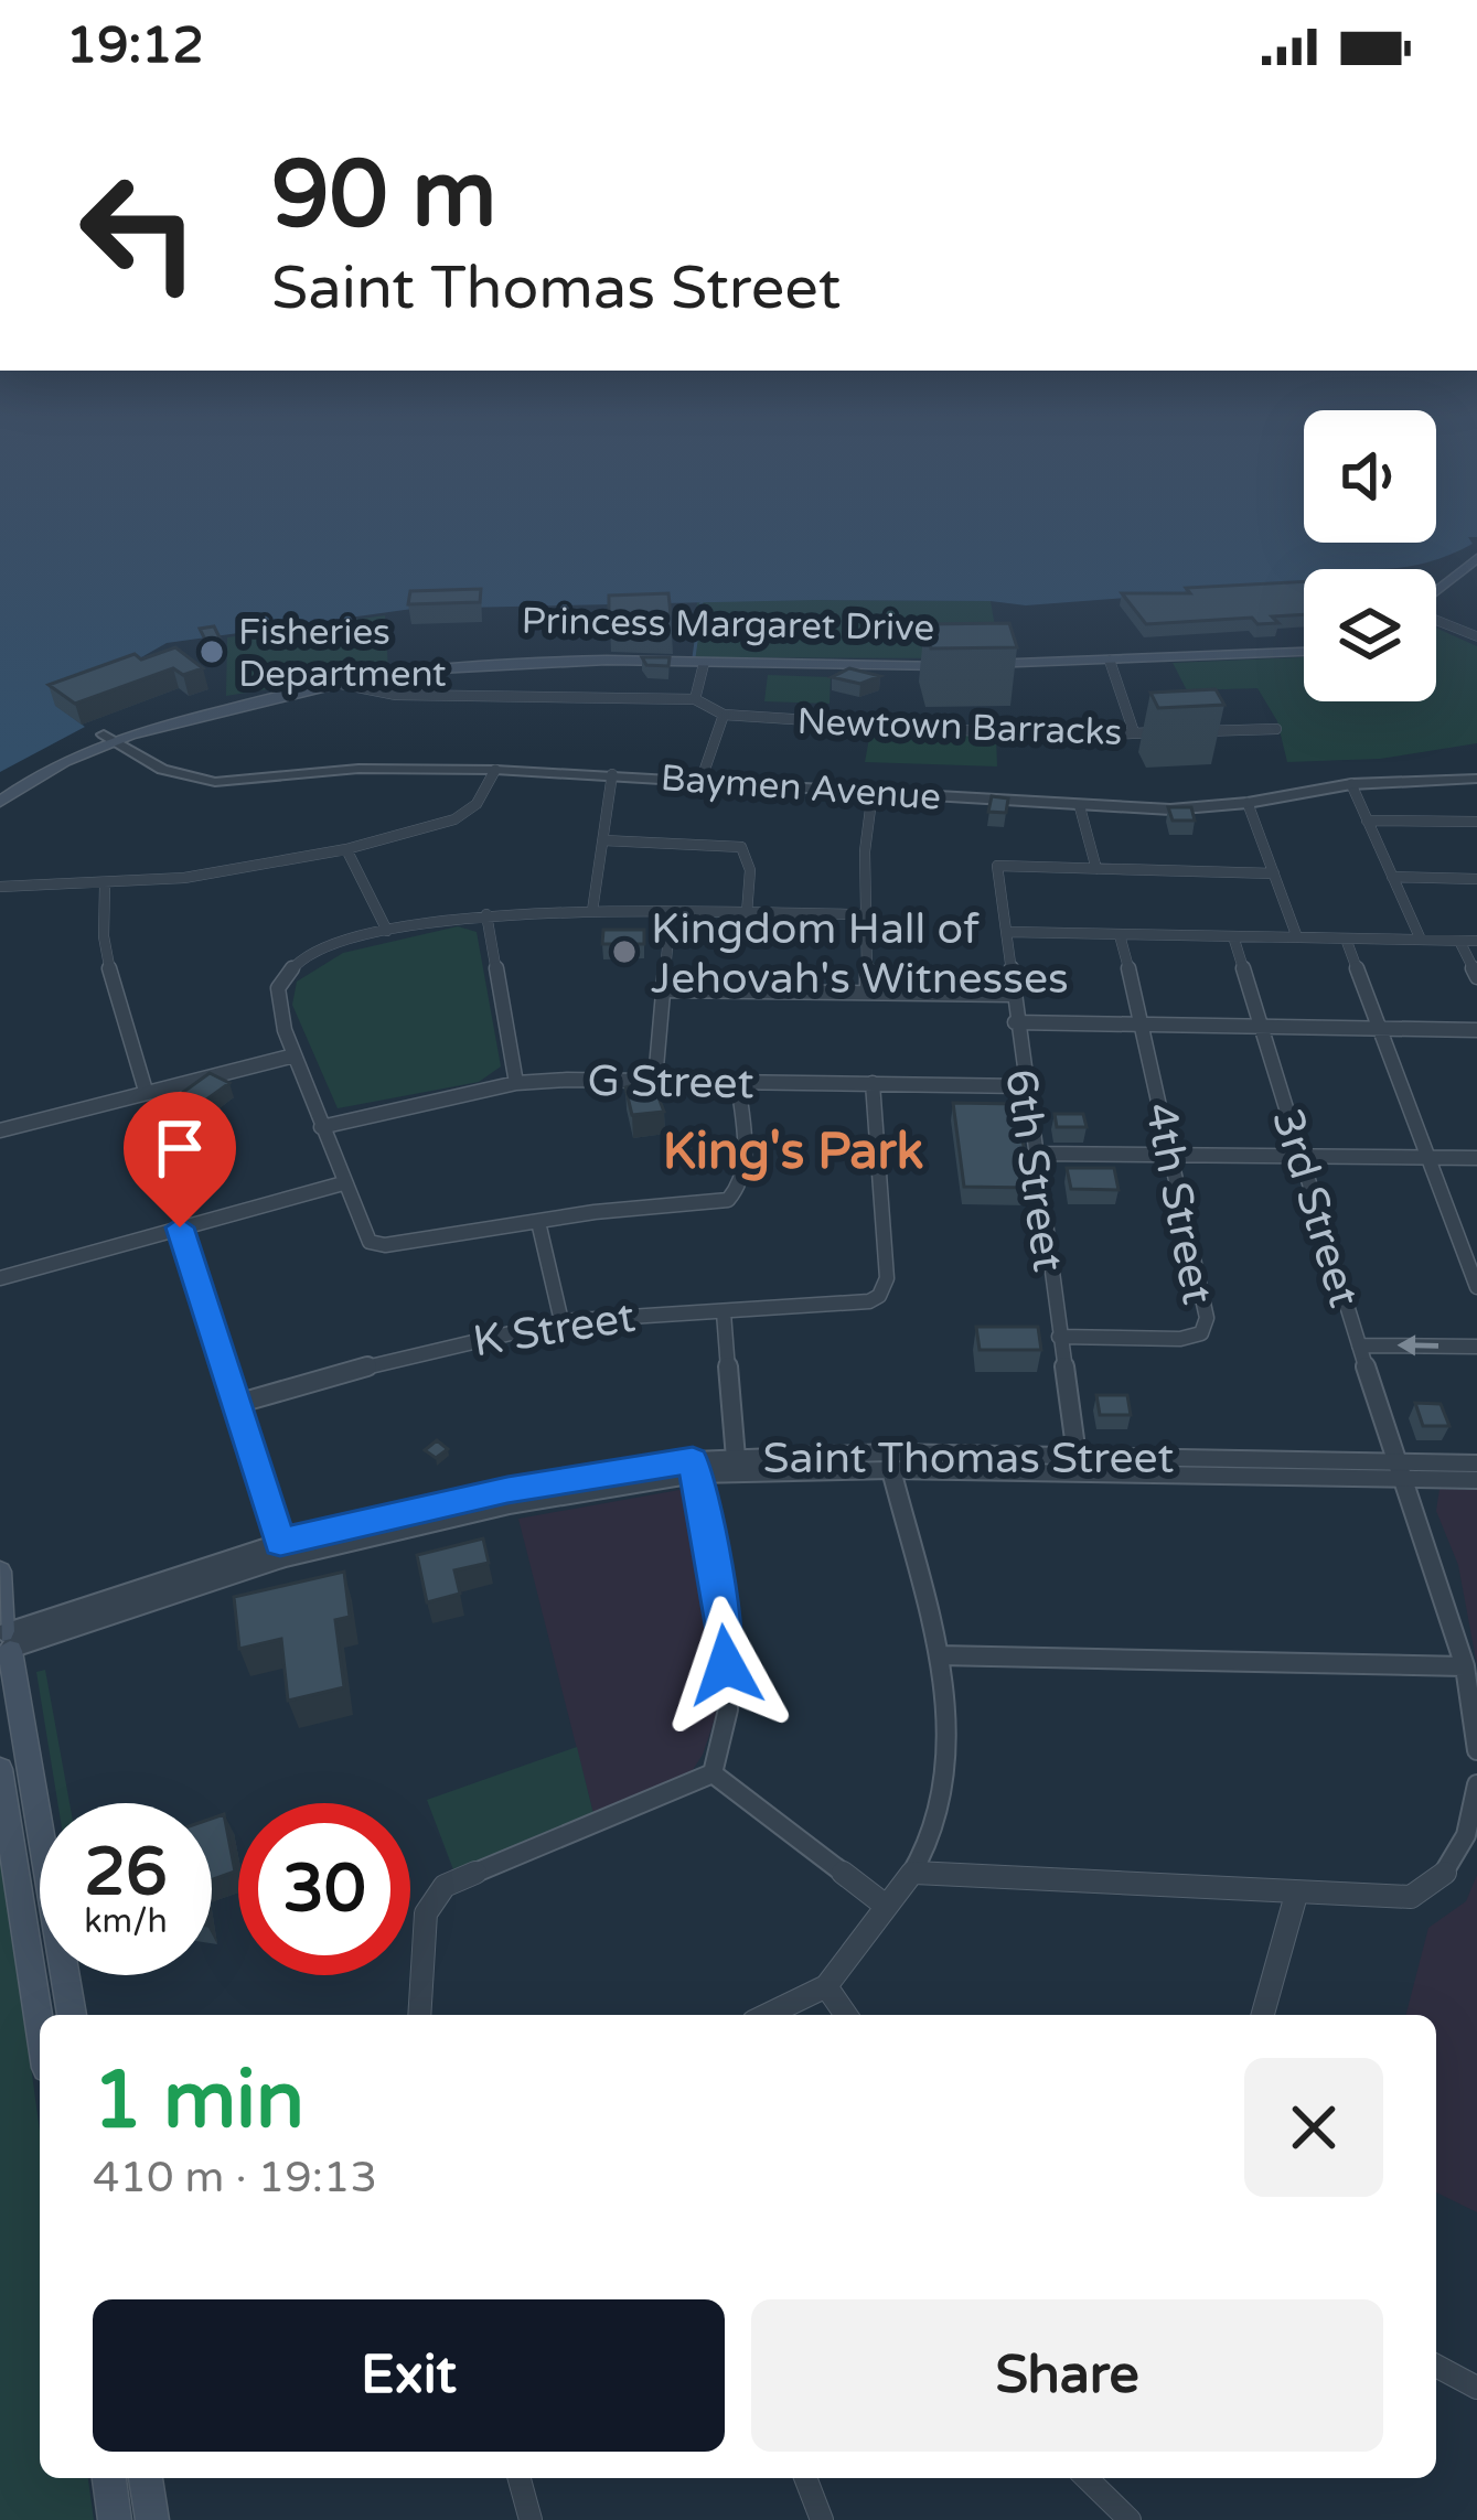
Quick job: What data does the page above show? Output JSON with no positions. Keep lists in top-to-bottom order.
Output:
{
  "streets": {
    "main road": ["Princess Margaret Drive"],
    "street": [
      "Newtown Barracks",
      "Baymen Avenue",
      "G Street",
      "6th Street",
      "4th Street",
      "3rd Street",
      "K Street",
      "Saint Thomas Street"
    ]
  },
  "crossings": [
    ["Princess Margaret Drive", "Baymen Avenue"],
    ["G Street", "6th Street"],
    ["G Street", "K Street"],
    ["6th Street", "4th Street"],
    ["6th Street", "Saint Thomas Street"],
    ["3rd Street", "Saint Thomas Street"]
  ],
  "districts": ["King's Park"],
  "places": ["Fisheries Department", "Kingdom Hall of Jehovah's Witnesses"],
  "page": {
    "status": "19:12",
    "turn": ["90 m", "Saint Thomas Street"],
    "speed": "26 km/h",
    "limit": "30",
    "heading": ["1 min", "410 m · 19:13"],
    "buttons": ["Exit", "Share"]
  }
}
